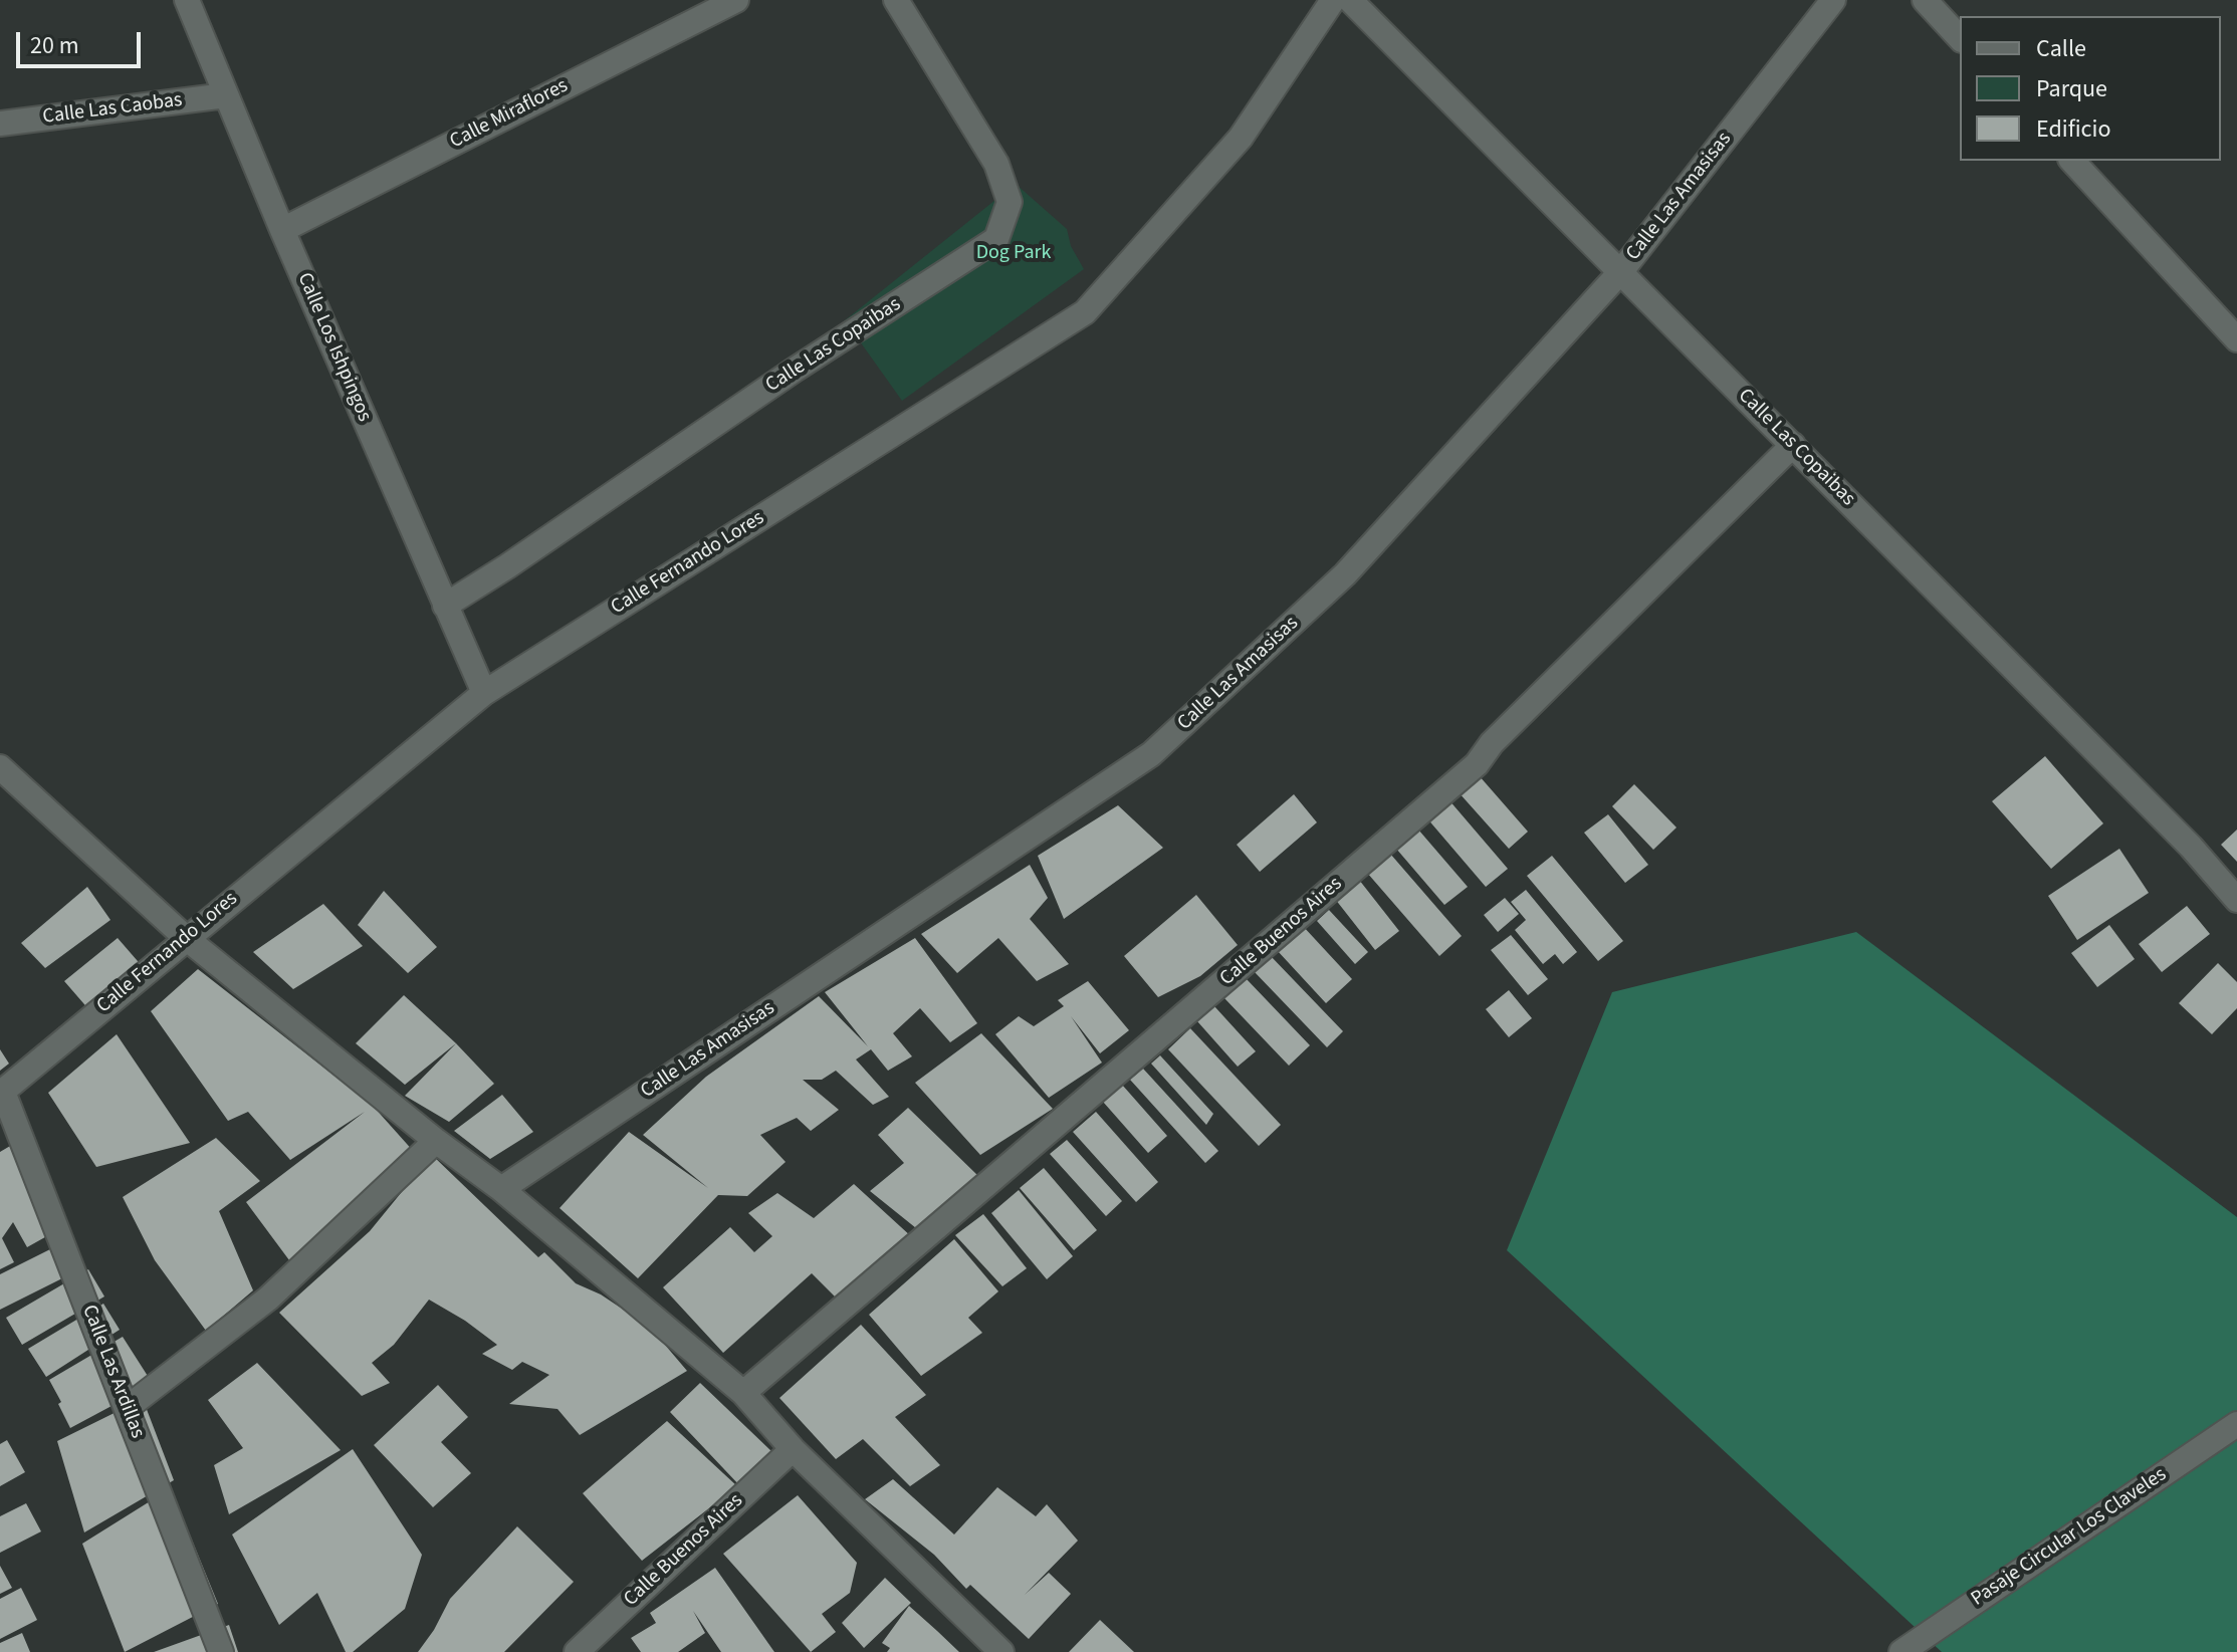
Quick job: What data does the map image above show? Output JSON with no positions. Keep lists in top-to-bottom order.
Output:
{
  "streets": {
    "street": [
      "Calle Las Caobas",
      "Calle Miraflores",
      "Calle Las Amasisas",
      "Calle Las Copaibas",
      "Calle Los Ishpingos",
      "Calle Fernando Lores",
      "Calle Buenos Aires",
      "Calle Las Ardillas",
      "Pasaje Circular Los Claveles"
    ]
  },
  "crossings": [
    ["Calle Las Caobas", "Calle Los Ishpingos"],
    ["Calle Miraflores", "Calle Los Ishpingos"],
    ["Calle Las Amasisas", "Calle Las Copaibas"],
    ["Calle Las Copaibas", "Calle Los Ishpingos"],
    ["Calle Las Copaibas", "Calle Buenos Aires"],
    ["Calle Los Ishpingos", "Calle Fernando Lores"],
    ["Calle Fernando Lores", "Calle Las Ardillas"]
  ],
  "parks": ["Dog Park"],
  "legend": ["Calle", "Parque", "Edificio"],
  "scale_bar": "20 m"
}
